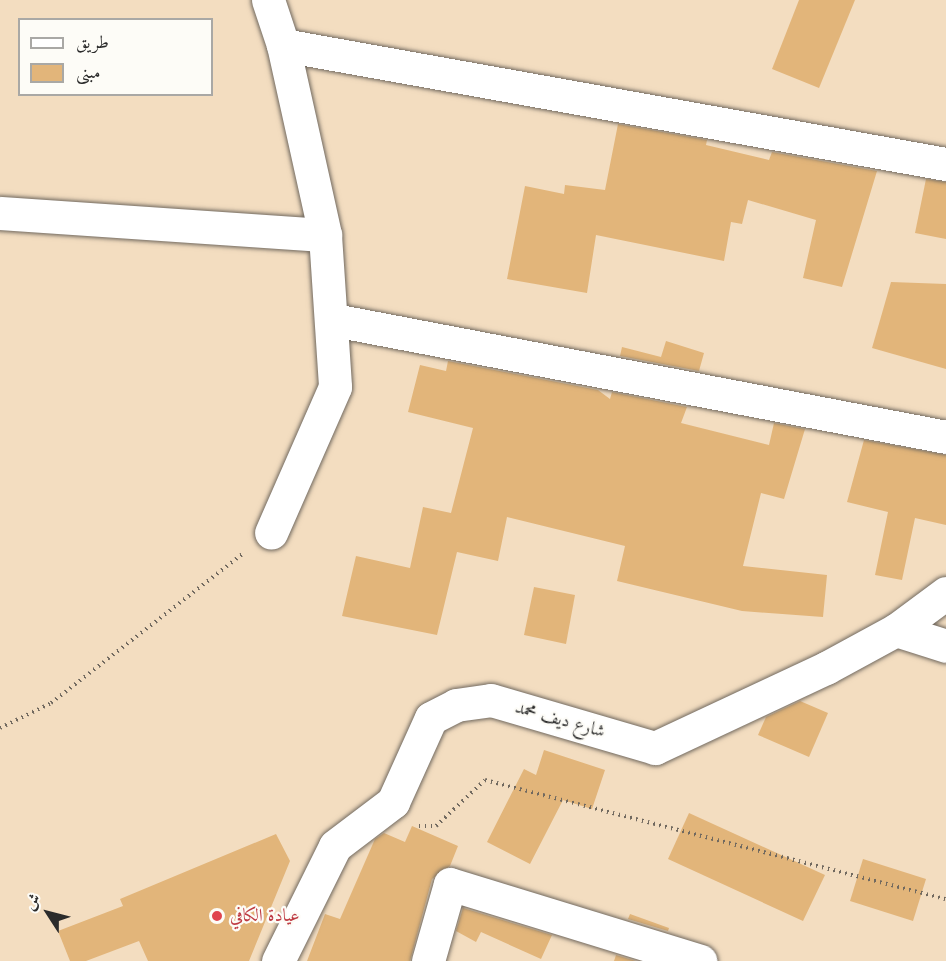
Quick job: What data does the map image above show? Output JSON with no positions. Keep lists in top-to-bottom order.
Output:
{
  "streets": {
    "street": ["شارع ديف محمد"]
  },
  "places": ["عيادة الكافي"],
  "legend": ["طريق", "مبنى"],
  "north": "top left"
}
